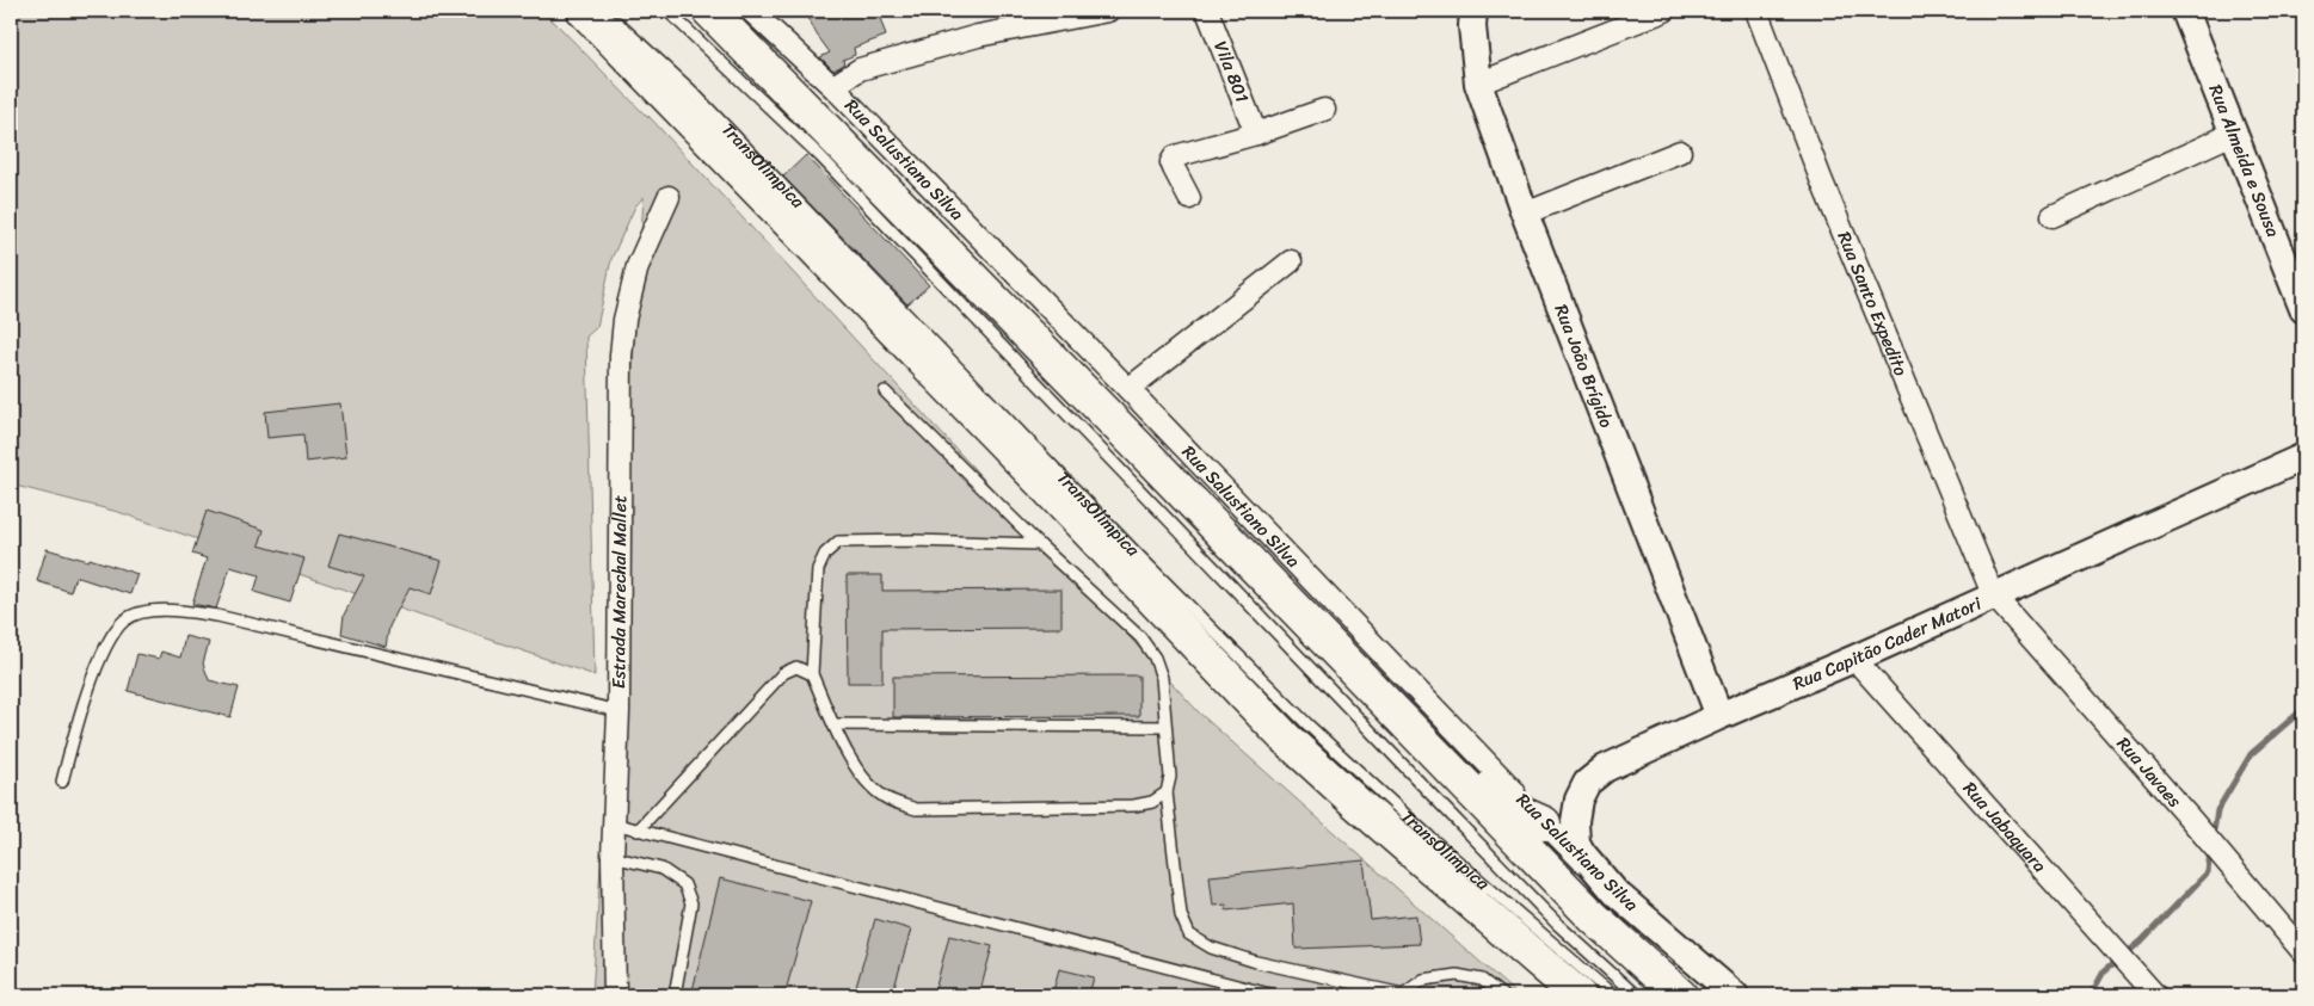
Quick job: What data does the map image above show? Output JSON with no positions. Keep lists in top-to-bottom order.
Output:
{
  "streets": {
    "highway": ["TransOlímpica"],
    "street": [
      "Vila 801",
      "Rua Salustiano Silva",
      "Rua Almeida e Sousa",
      "Rua Santo Expedito",
      "Rua João Brígido",
      "Estrada Marechal Mallet",
      "Rua Capitão Cader Matori",
      "Rua Javaes",
      "Rua Jabaquara"
    ]
  },
  "crossings": [
    ["Rua Salustiano Silva", "Rua Capitão Cader Matori"],
    ["Rua Santo Expedito", "Rua Capitão Cader Matori"],
    ["Rua Santo Expedito", "Rua Javaes"],
    ["Rua João Brígido", "Rua Capitão Cader Matori"],
    ["Rua Capitão Cader Matori", "Rua Javaes"],
    ["Rua Capitão Cader Matori", "Rua Jabaquara"]
  ]
}
